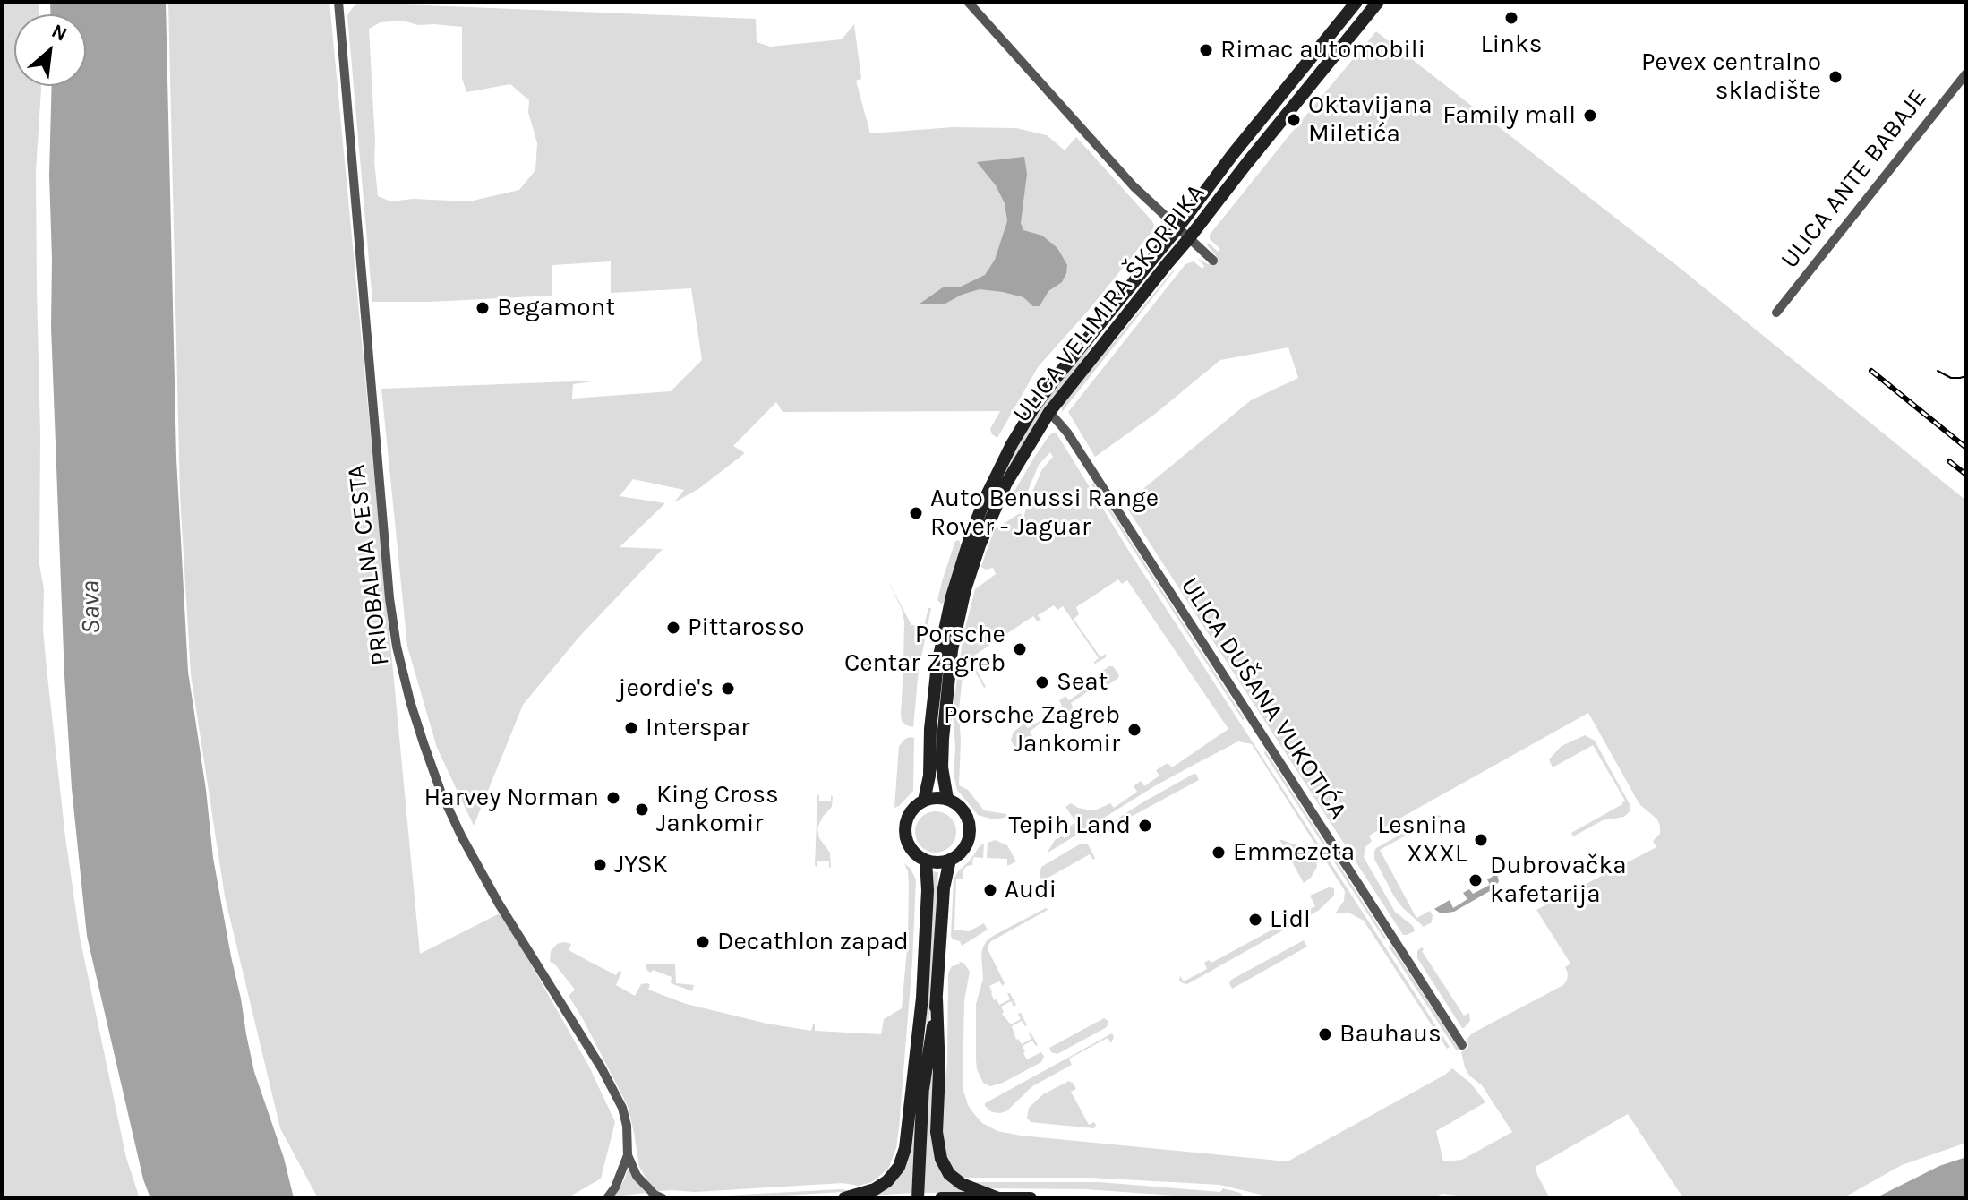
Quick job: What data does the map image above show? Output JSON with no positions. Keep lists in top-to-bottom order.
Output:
{
  "streets": {
    "main road": ["ULICA VELIMIRA ŠKORPIKA"],
    "street": ["ULICA ANTE BABAJE", "PRIOBALNA CESTA", "ULICA DUŠANA VUKOTIĆA"]
  },
  "crossings": [
    ["ULICA VELIMIRA ŠKORPIKA", "ULICA DUŠANA VUKOTIĆA"]
  ],
  "water": ["Sava"],
  "places": [
    "Links",
    "Rimac automobili",
    "Pevex centralno skladište",
    "Family mall",
    "Oktavijana Miletića",
    "Begamont",
    "Auto Benussi Range Rover - Jaguar",
    "Pittarosso",
    "Porsche Centar Zagreb",
    "Seat",
    "jeordie's",
    "Interspar",
    "Porsche Zagreb Jankomir",
    "Harvey Norman",
    "King Cross Jankomir",
    "Tepih Land",
    "Lesnina XXXL",
    "Emmezeta",
    "JYSK",
    "Dubrovačka kafetarija",
    "Audi",
    "Lidl",
    "Decathlon zapad",
    "Bauhaus"
  ],
  "north": "top right"
}
